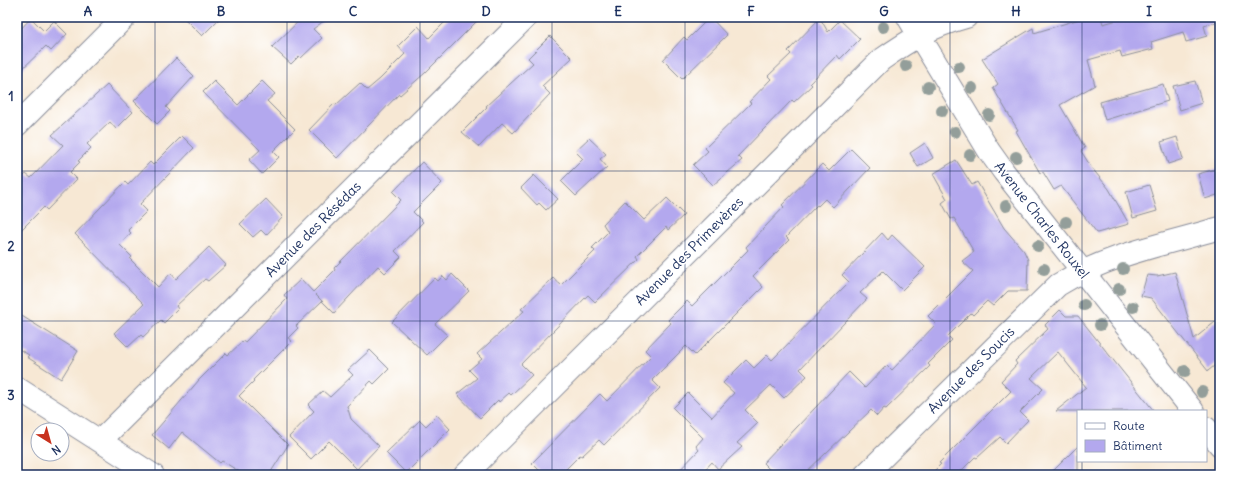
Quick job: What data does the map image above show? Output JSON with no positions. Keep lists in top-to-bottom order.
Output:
{
  "streets": {
    "street": [
      "Avenue Charles Rouxel",
      "Avenue des Résédas",
      "Avenue des Primevères",
      "Avenue des Soucis"
    ]
  },
  "crossings": [
    ["Avenue Charles Rouxel", "Avenue des Primevères"],
    ["Avenue Charles Rouxel", "Avenue des Soucis"]
  ],
  "legend": ["Route", "Bâtiment"],
  "north": "bottom right",
  "grid": {
    "columns": [
      "A",
      "B",
      "C",
      "D",
      "E",
      "F",
      "G",
      "H",
      "I"
    ],
    "rows": ["1", "2", "3"]
  }
}
